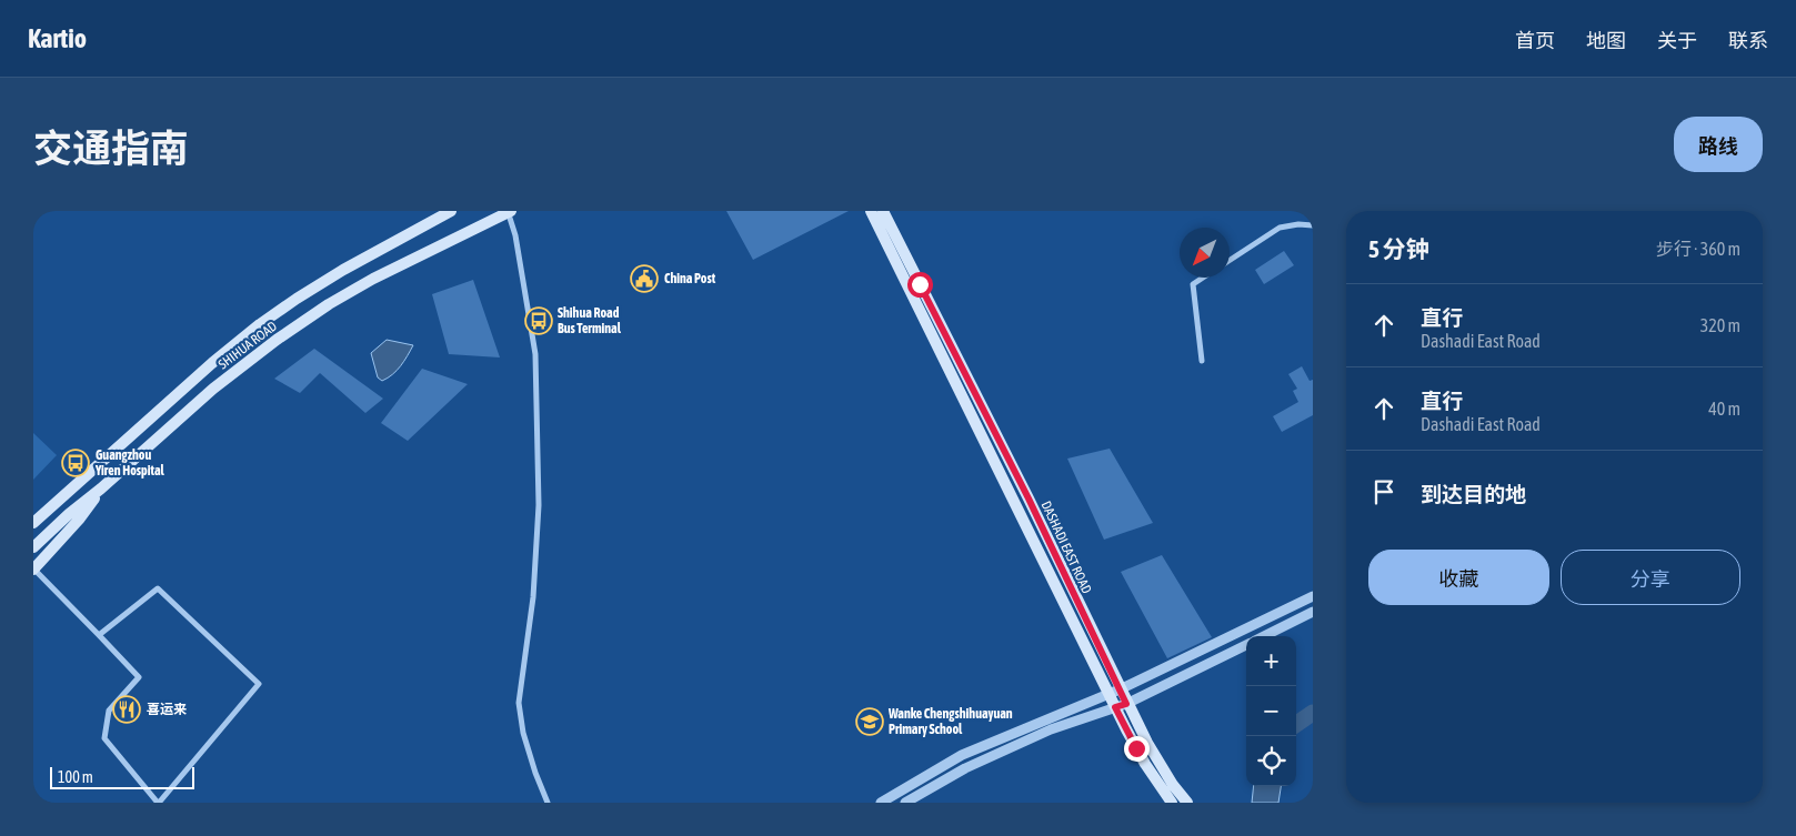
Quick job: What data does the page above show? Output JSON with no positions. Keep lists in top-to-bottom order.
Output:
{
  "streets": {
    "main road": ["SHIHUA ROAD", "DASHADI EAST ROAD"]
  },
  "places": {
    "public building": ["China Post"],
    "bus stop": ["Shihua Road Bus Terminal", "Guangzhou Yiren Hospital"],
    "restaurant": ["喜运来"],
    "school or university": ["Wanke Chengshihuayuan Primary School"]
  },
  "scale_bar": "100 m",
  "north": "bottom left",
  "page": {
    "header": "Kartio",
    "nav": [
      "首页",
      "地图",
      "关于",
      "联系"
    ],
    "title": "交通指南",
    "buttons": [
      "路线",
      ["收藏", "分享"]
    ],
    "heading": ["5 分钟", "步行 · 360 m"],
    "list": [
      ["直行", "Dashadi East Road", "320 m"],
      ["直行", "Dashadi East Road", "40 m"],
      "到达目的地"
    ],
    "map_buttons": ["+", "−"],
    "scale": "100 m"
  }
}
